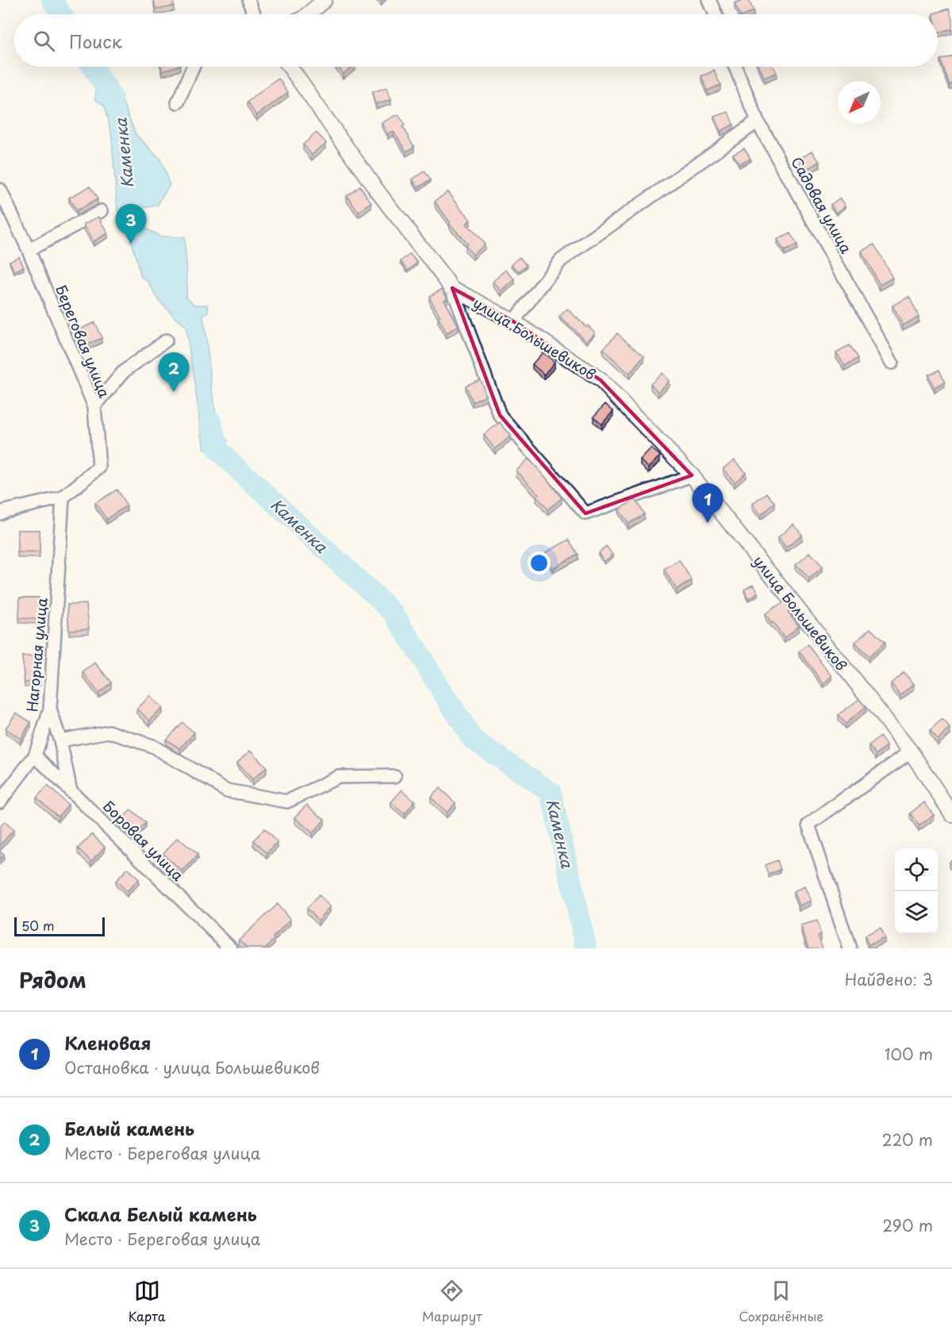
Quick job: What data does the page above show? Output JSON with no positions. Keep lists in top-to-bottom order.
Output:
{
  "streets": {
    "street": [
      "Садовая улица",
      "улица Большевиков",
      "Береговая улица",
      "Нагорная улица",
      "Боровая улица"
    ]
  },
  "crossings": [
    ["Береговая улица", "Нагорная улица"],
    ["Нагорная улица", "Боровая улица"]
  ],
  "water": ["Каменка"],
  "scale_bar": "50 m",
  "north": "bottom left",
  "page": {
    "search": "Поиск",
    "pins": ["3", "2", "1"],
    "scale": "50 m",
    "heading": ["Рядом", "Найдено: 3"],
    "list": [
      {
        "mark": "1",
        "name": "Кленовая",
        "note": "Остановка · улица Большевиков",
        "value": "100 m"
      },
      {
        "mark": "2",
        "name": "Белый камень",
        "note": "Место · Береговая улица",
        "value": "220 m"
      },
      {
        "mark": "3",
        "name": "Скала Белый камень",
        "note": "Место · Береговая улица",
        "value": "290 m"
      }
    ],
    "nav": ["Карта", "Маршрут", "Сохранённые"]
  }
}
